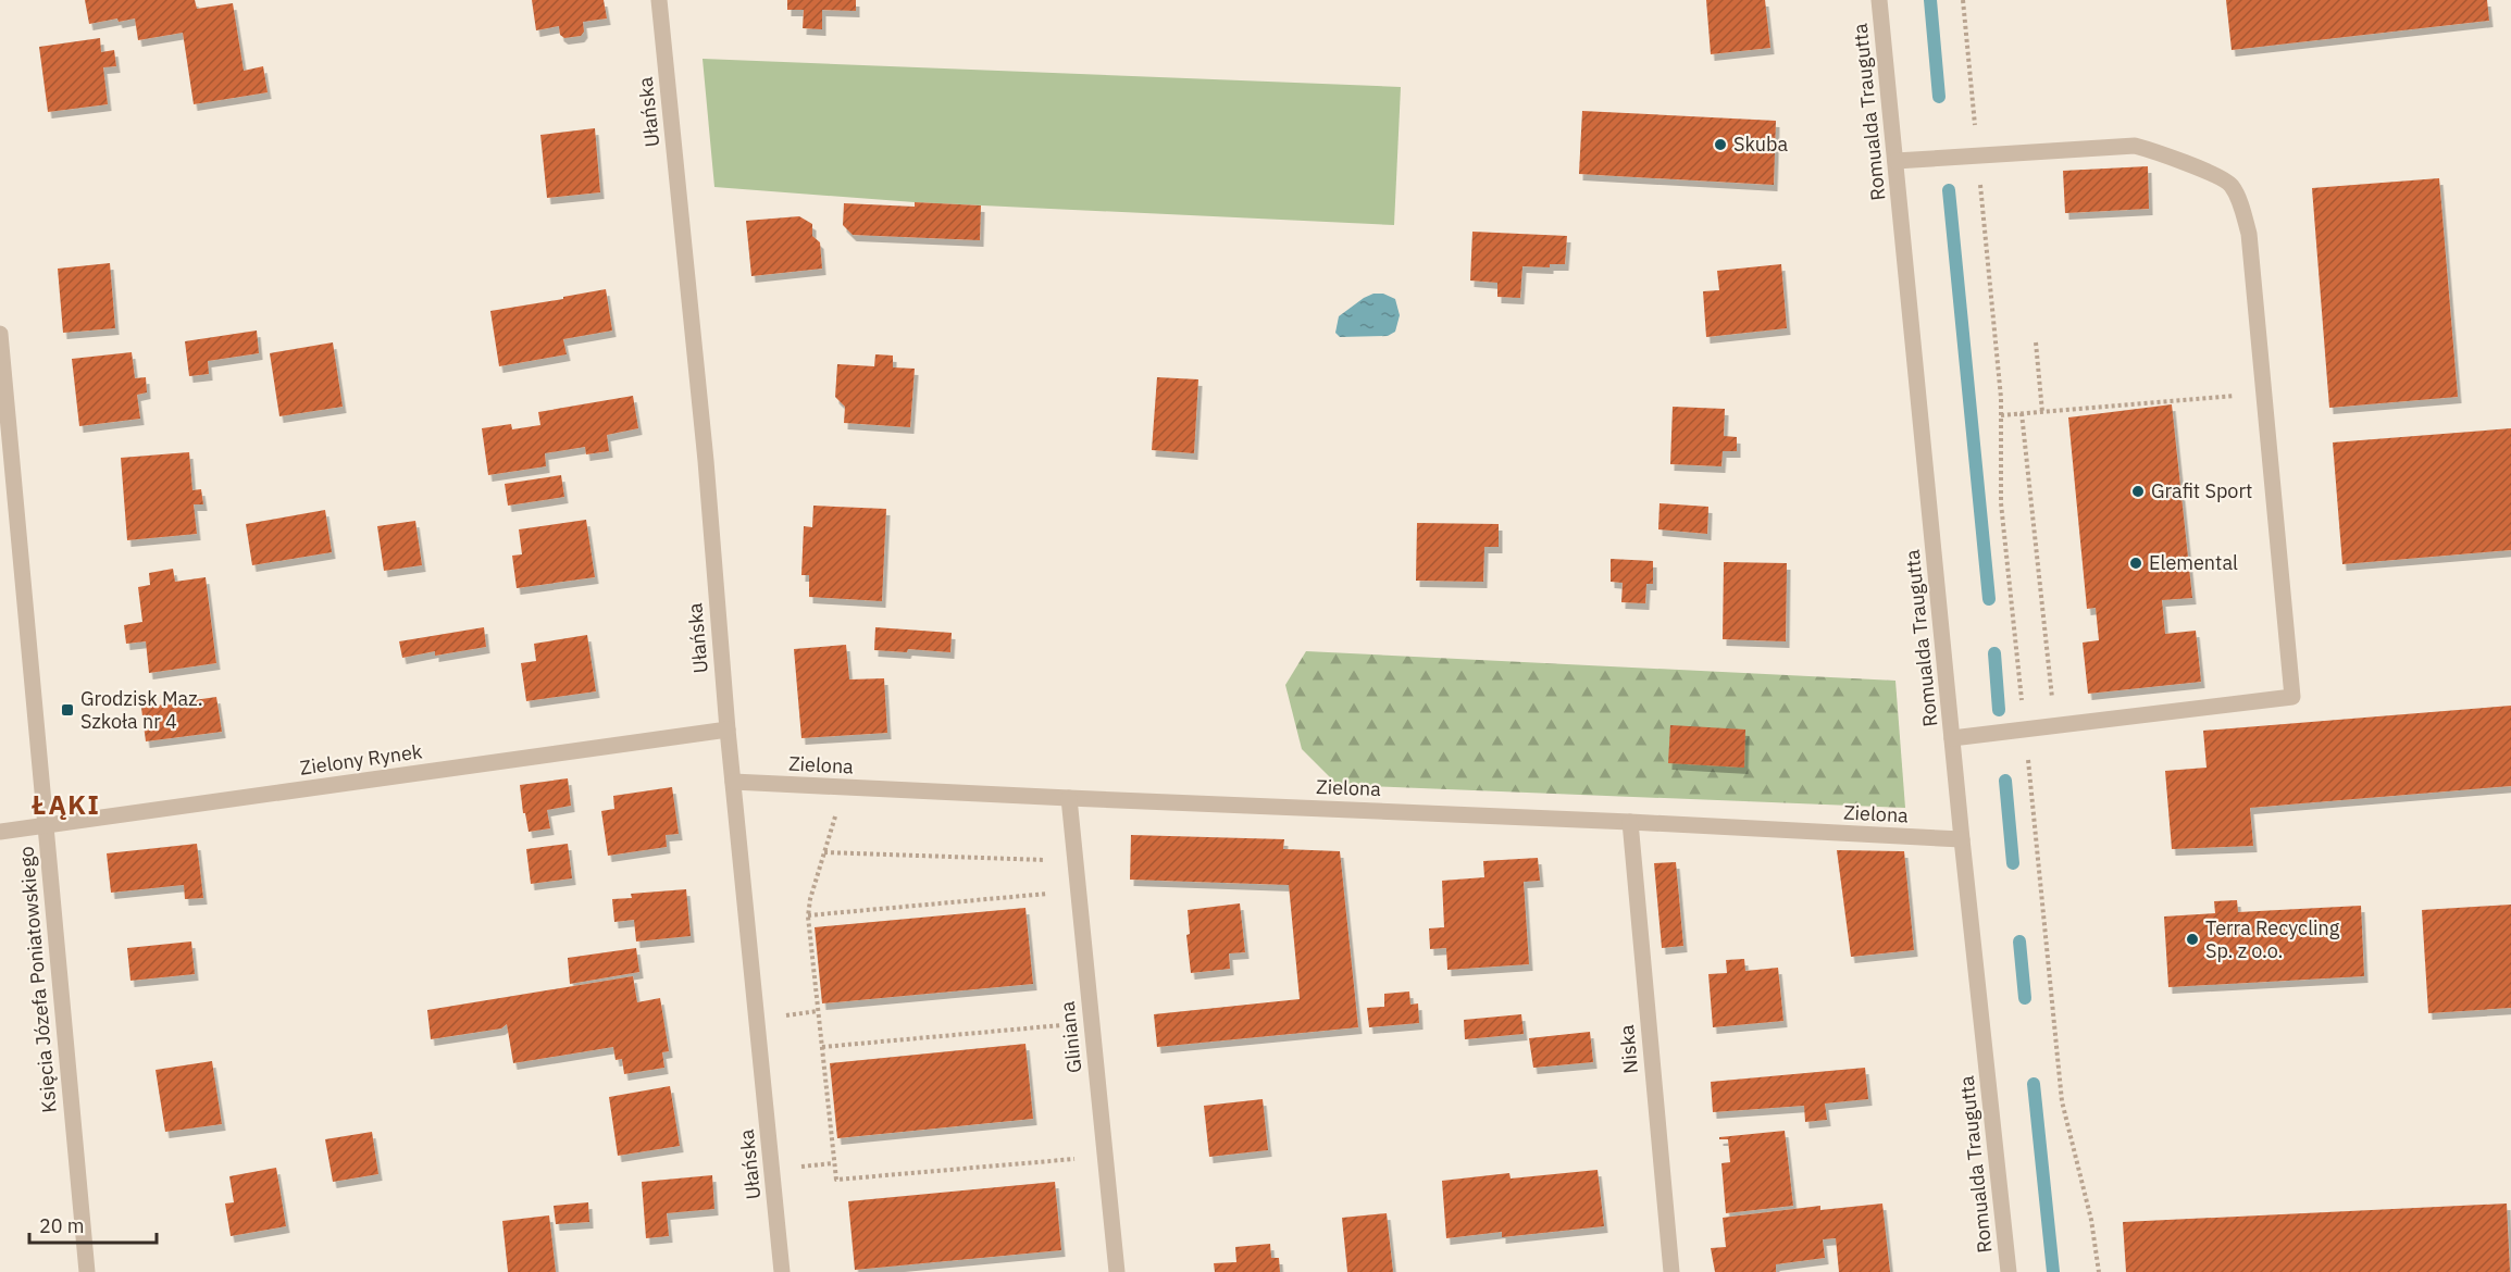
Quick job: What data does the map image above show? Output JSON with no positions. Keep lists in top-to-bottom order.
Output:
{
  "streets": {
    "street": [
      "Ułańska",
      "Romualda Traugutta",
      "Zielony Rynek",
      "Zielona",
      "Księcia Józefa Poniatowskiego",
      "Gliniana",
      "Niska"
    ]
  },
  "crossings": [
    ["Ułańska", "Zielony Rynek"],
    ["Ułańska", "Zielona"],
    ["Romualda Traugutta", "Zielona"],
    ["Zielony Rynek", "Księcia Józefa Poniatowskiego"],
    ["Zielona", "Gliniana"],
    ["Zielona", "Niska"]
  ],
  "districts": ["ŁĄKI"],
  "places": {
    "other": [
      "Skuba",
      "Grafit Sport",
      "Elemental",
      "Terra Recycling Sp. z o.o."
    ],
    "transit": ["Grodzisk Maz. Szkoła nr 4"]
  },
  "scale_bar": "20 m"
}
